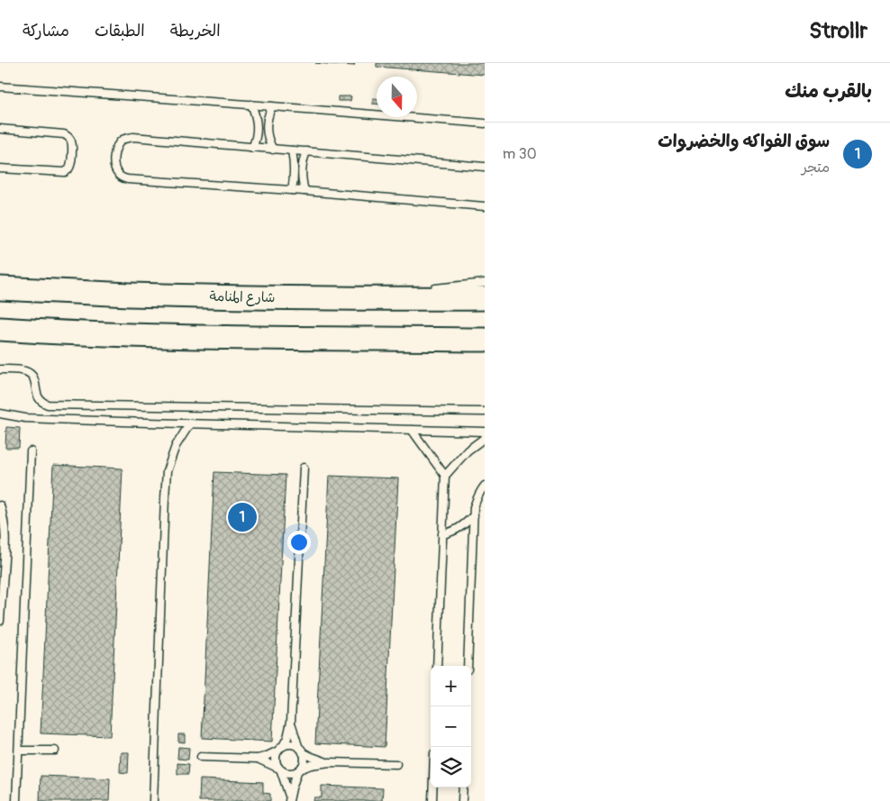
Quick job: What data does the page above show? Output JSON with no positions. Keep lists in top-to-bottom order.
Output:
{
  "streets": {
    "main road": ["شارع المنامة"]
  },
  "north": "bottom",
  "page": {
    "header": "Strollr",
    "nav": ["الخريطة", "الطبقات", "مشاركة"],
    "heading": "بالقرب منك",
    "list": [
      {
        "mark": "1",
        "name": "سوق الفواكه والخضروات",
        "note": "متجر",
        "value": "30 m"
      }
    ],
    "pins": "1",
    "map_buttons": ["+", "−"]
  }
}
